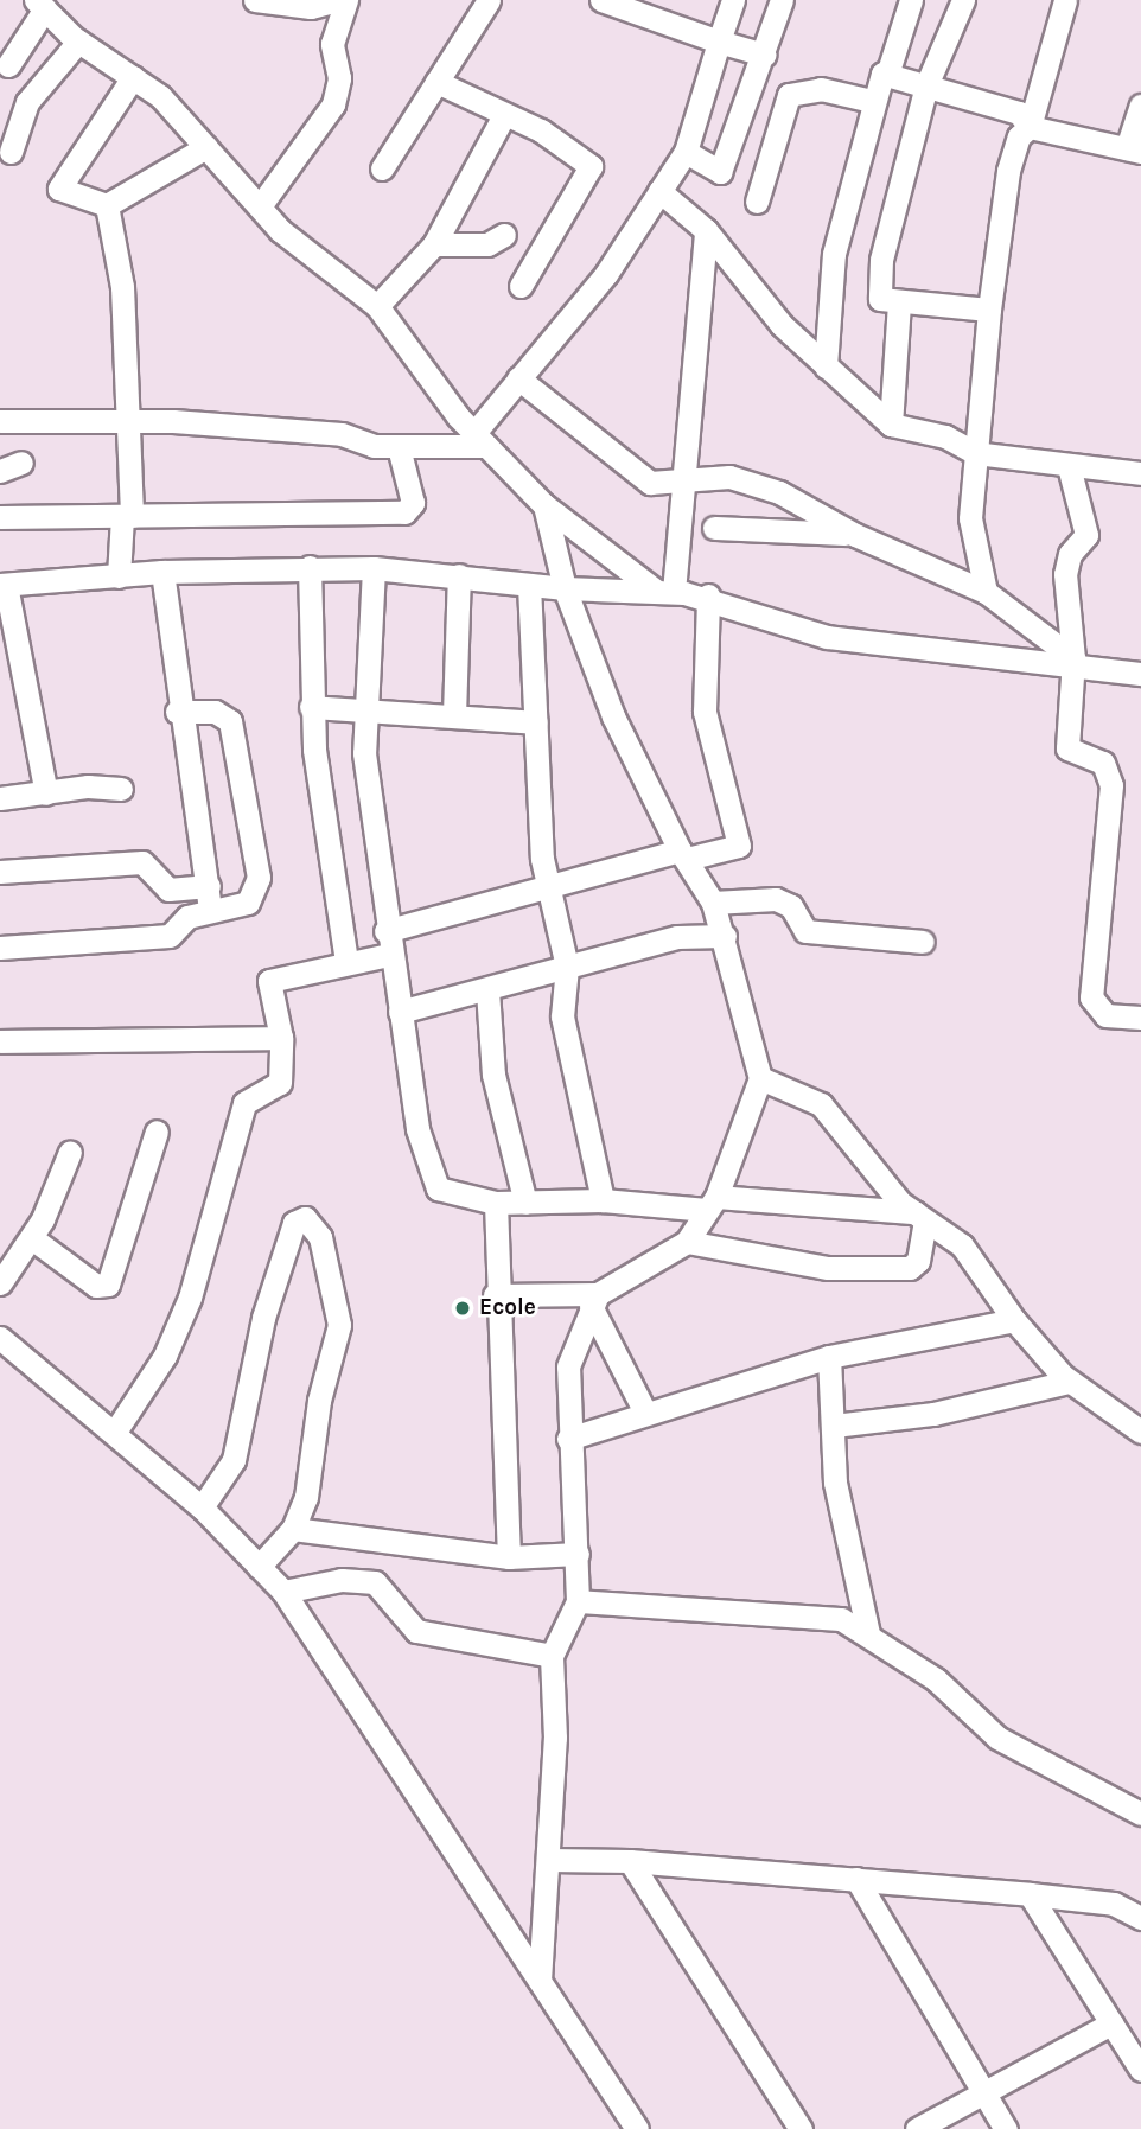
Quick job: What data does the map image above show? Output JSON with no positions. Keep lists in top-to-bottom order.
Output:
{
  "places": ["Ecole"]
}
